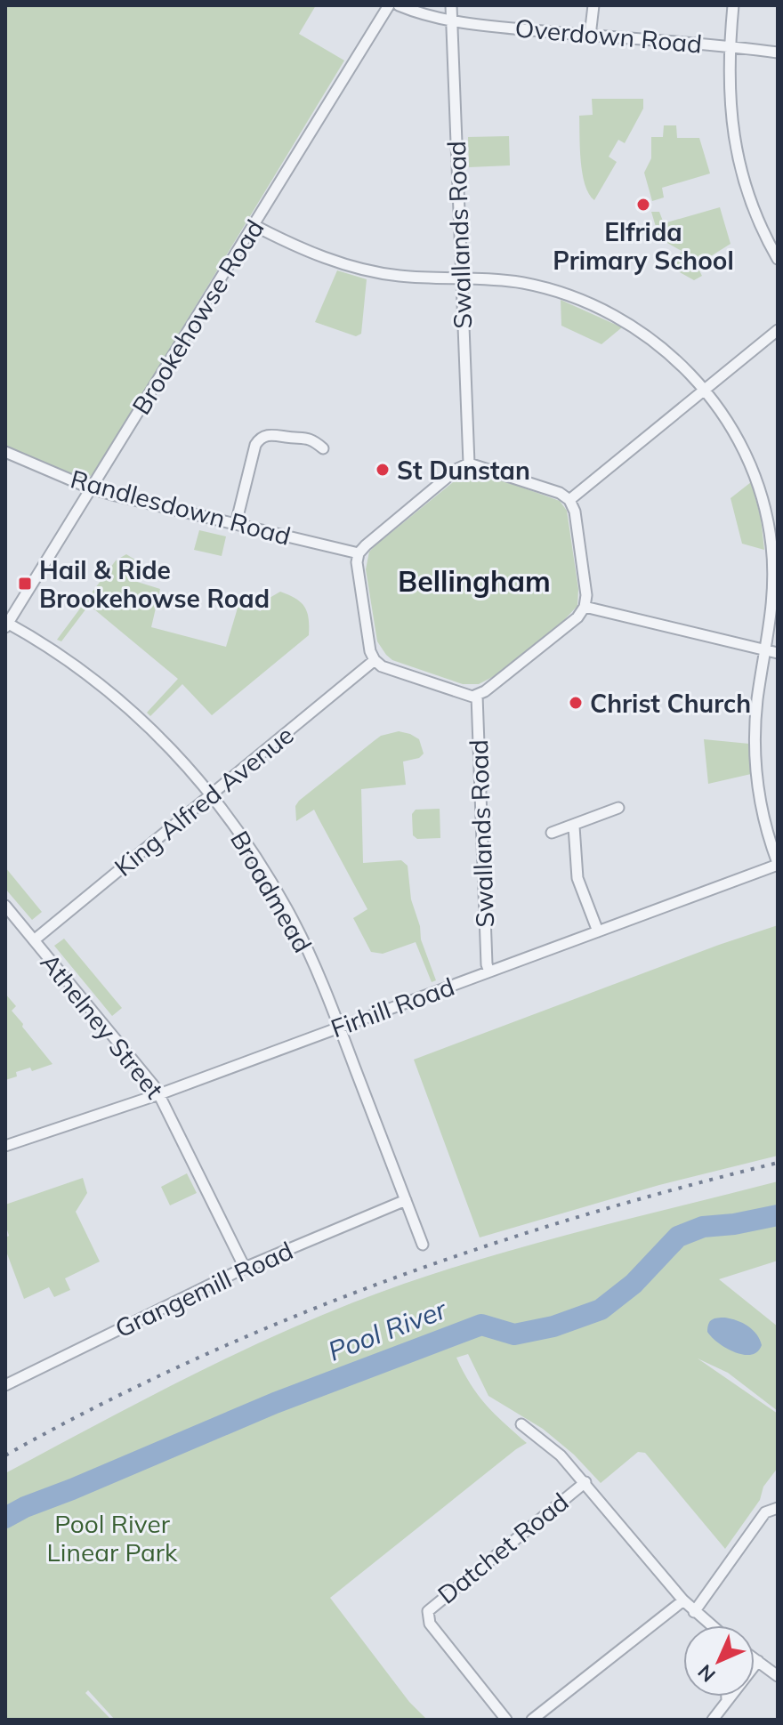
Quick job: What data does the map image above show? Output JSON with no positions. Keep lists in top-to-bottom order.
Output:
{
  "streets": {
    "street": [
      "Overdown Road",
      "Swallands Road",
      "Brookehowse Road",
      "Randlesdown Road",
      "King Alfred Avenue",
      "Broadmead",
      "Firhill Road",
      "Athelney Street",
      "Grangemill Road",
      "Datchet Road"
    ]
  },
  "crossings": [
    ["Overdown Road", "Swallands Road"],
    ["Swallands Road", "Randlesdown Road"],
    ["Swallands Road", "King Alfred Avenue"],
    ["Swallands Road", "Firhill Road"],
    ["Brookehowse Road", "Randlesdown Road"],
    ["Brookehowse Road", "Broadmead"],
    ["Randlesdown Road", "King Alfred Avenue"],
    ["King Alfred Avenue", "Broadmead"],
    ["King Alfred Avenue", "Athelney Street"],
    ["Broadmead", "Firhill Road"],
    ["Broadmead", "Grangemill Road"],
    ["Firhill Road", "Athelney Street"],
    ["Athelney Street", "Grangemill Road"]
  ],
  "districts": ["Bellingham"],
  "water": ["Pool River"],
  "parks": ["Pool River Linear Park"],
  "places": {
    "other": ["Elfrida Primary School", "St Dunstan", "Christ Church"],
    "transit": ["Hail & Ride Brookehowse Road"]
  },
  "north": "bottom left"
}
